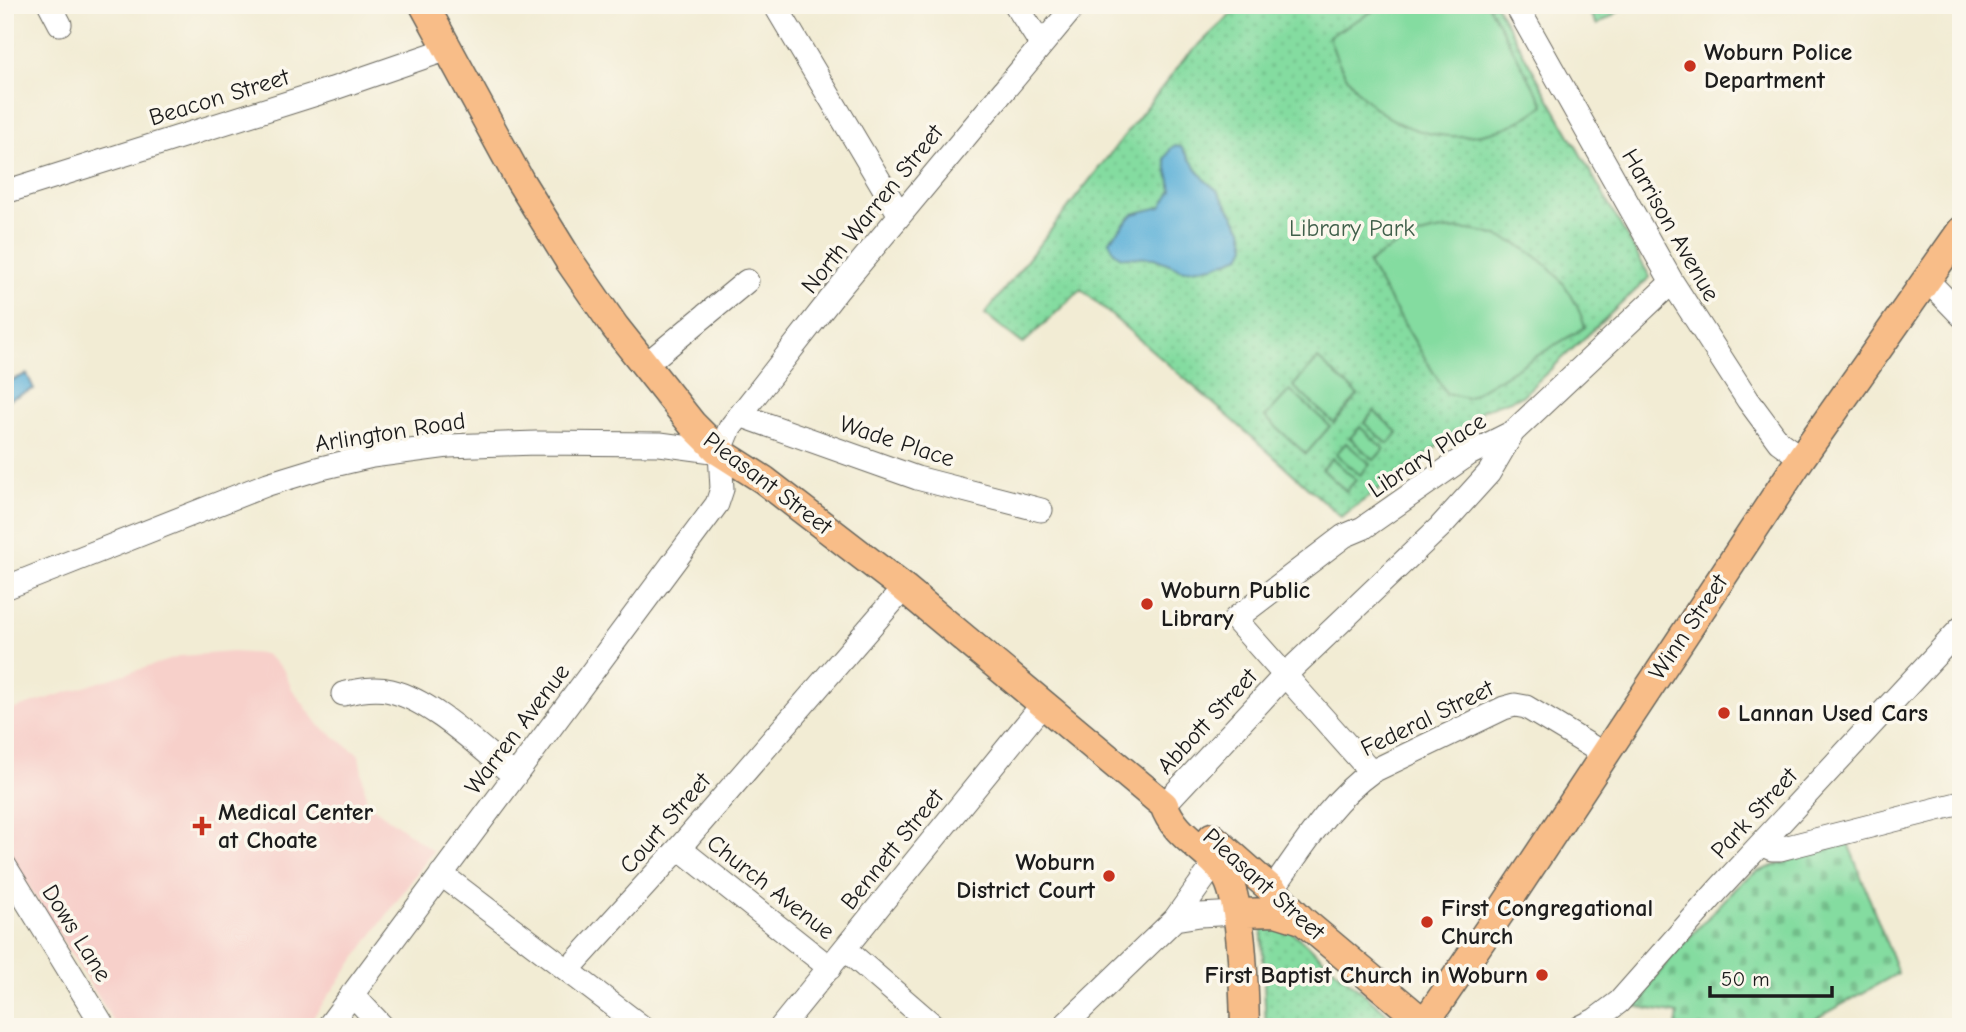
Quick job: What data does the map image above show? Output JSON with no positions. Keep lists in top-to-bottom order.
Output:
{
  "streets": {
    "main road": ["Pleasant Street", "Winn Street"],
    "street": [
      "Beacon Street",
      "North Warren Street",
      "Harrison Avenue",
      "Arlington Road",
      "Wade Place",
      "Library Place",
      "Federal Street",
      "Abbott Street",
      "Warren Avenue",
      "Park Street",
      "Court Street",
      "Bennett Street",
      "Church Avenue",
      "Dows Lane"
    ]
  },
  "crossings": [
    ["Beacon Street", "Pleasant Street"],
    ["North Warren Street", "Arlington Road"],
    ["North Warren Street", "Wade Place"],
    ["North Warren Street", "Pleasant Street"],
    ["North Warren Street", "Warren Avenue"],
    ["Harrison Avenue", "Winn Street"],
    ["Arlington Road", "Pleasant Street"],
    ["Arlington Road", "Warren Avenue"],
    ["Library Place", "Abbott Street"],
    ["Pleasant Street", "Winn Street"],
    ["Pleasant Street", "Federal Street"],
    ["Pleasant Street", "Abbott Street"],
    ["Pleasant Street", "Warren Avenue"],
    ["Pleasant Street", "Court Street"],
    ["Pleasant Street", "Bennett Street"],
    ["Winn Street", "Federal Street"],
    ["Federal Street", "Abbott Street"],
    ["Court Street", "Church Avenue"],
    ["Bennett Street", "Church Avenue"]
  ],
  "parks": ["Library Park"],
  "places": {
    "other": [
      "Woburn Police Department",
      "Woburn Public Library",
      "Lannan Used Cars",
      "Woburn District Court",
      "First Congregational Church",
      "First Baptist Church in Woburn"
    ],
    "health": ["Medical Center at Choate"]
  },
  "scale_bar": "50 m"
}
